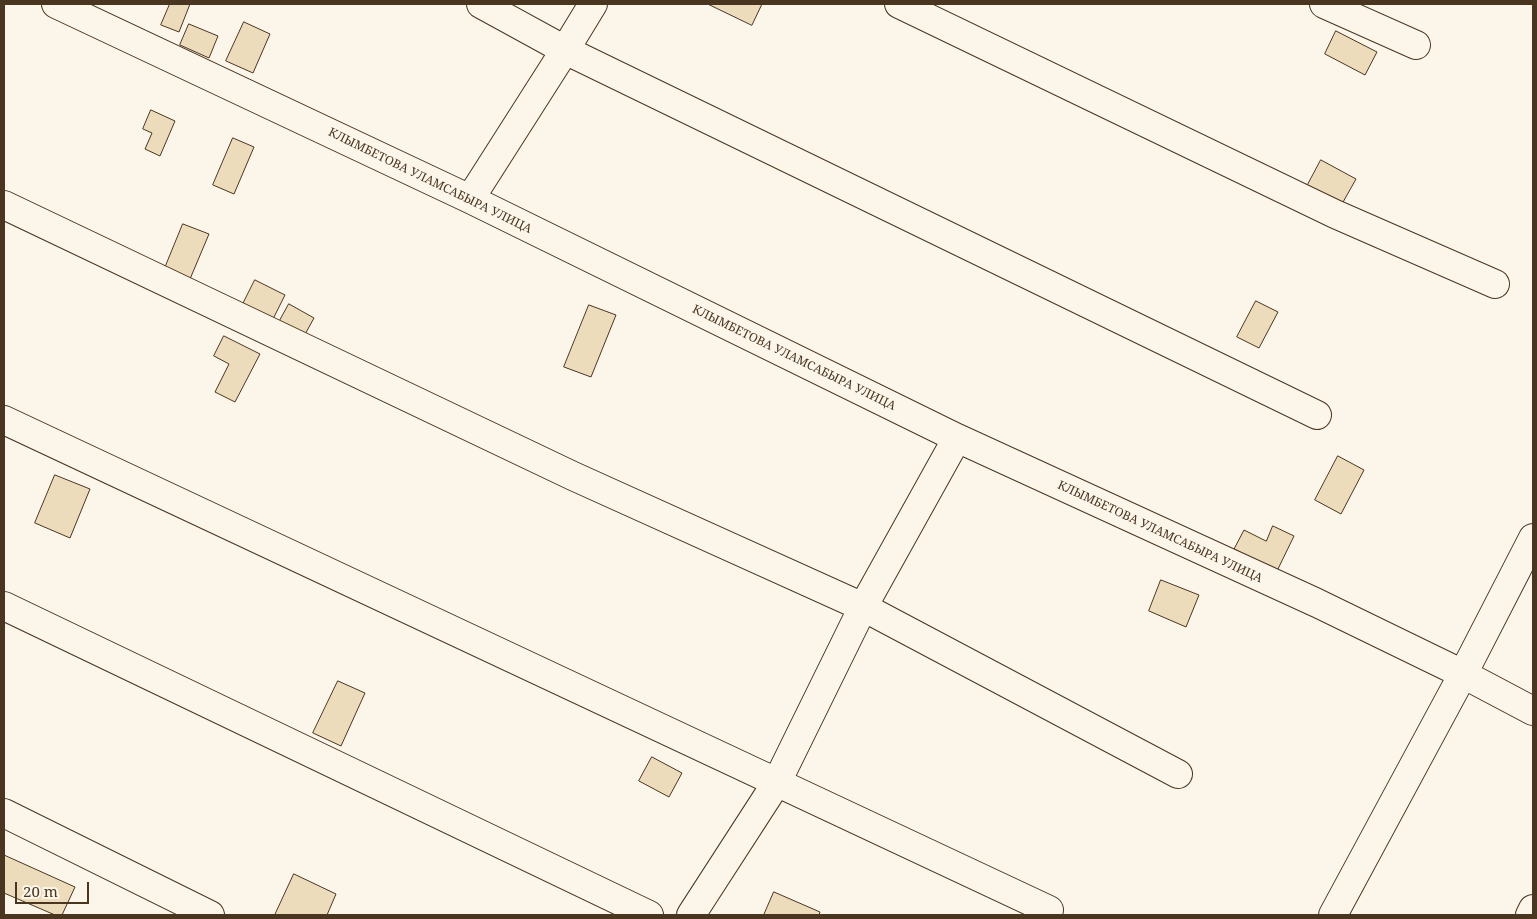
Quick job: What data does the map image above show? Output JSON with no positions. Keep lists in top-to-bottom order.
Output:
{
  "streets": {
    "street": ["КЛЫМБЕТОВА УЛАМСАБЫРА УЛИЦА"]
  },
  "scale_bar": "20 m"
}
